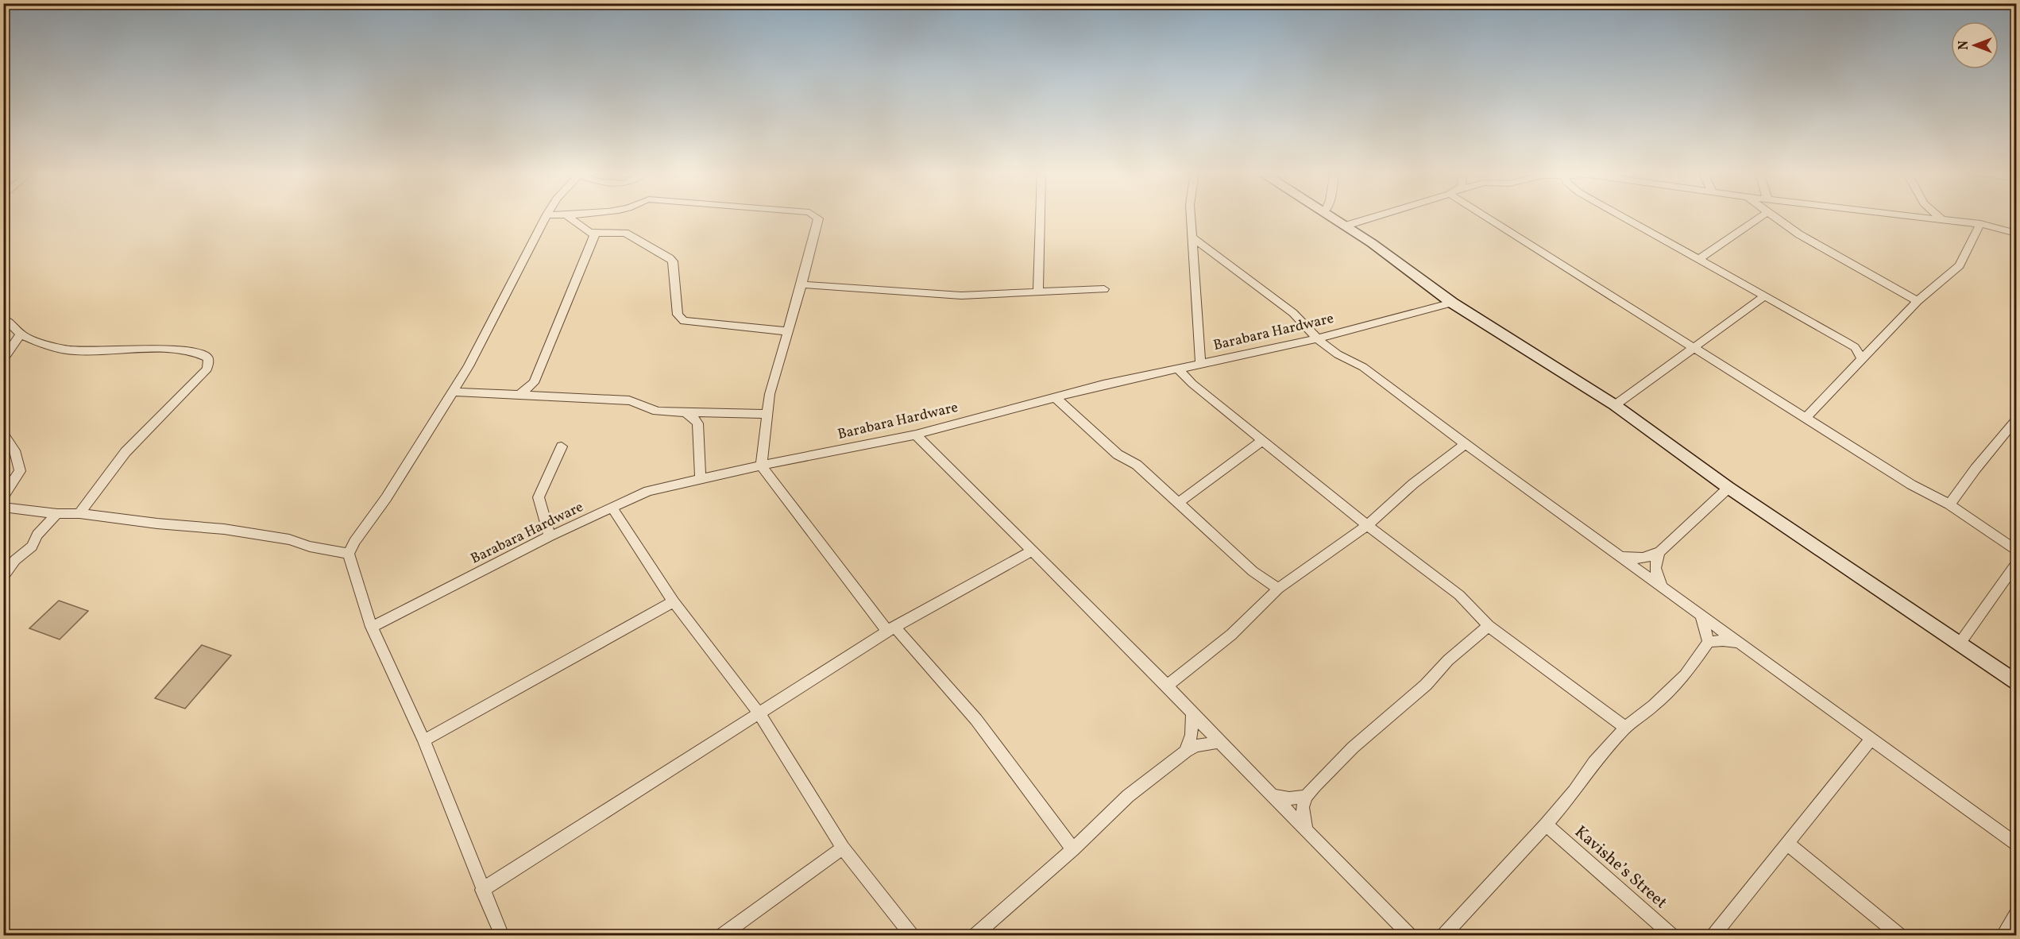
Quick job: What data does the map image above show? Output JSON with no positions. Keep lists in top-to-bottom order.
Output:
{
  "streets": {
    "street": ["Barabara Hardware", "Kavishe’s Street"]
  },
  "north": "left"
}
